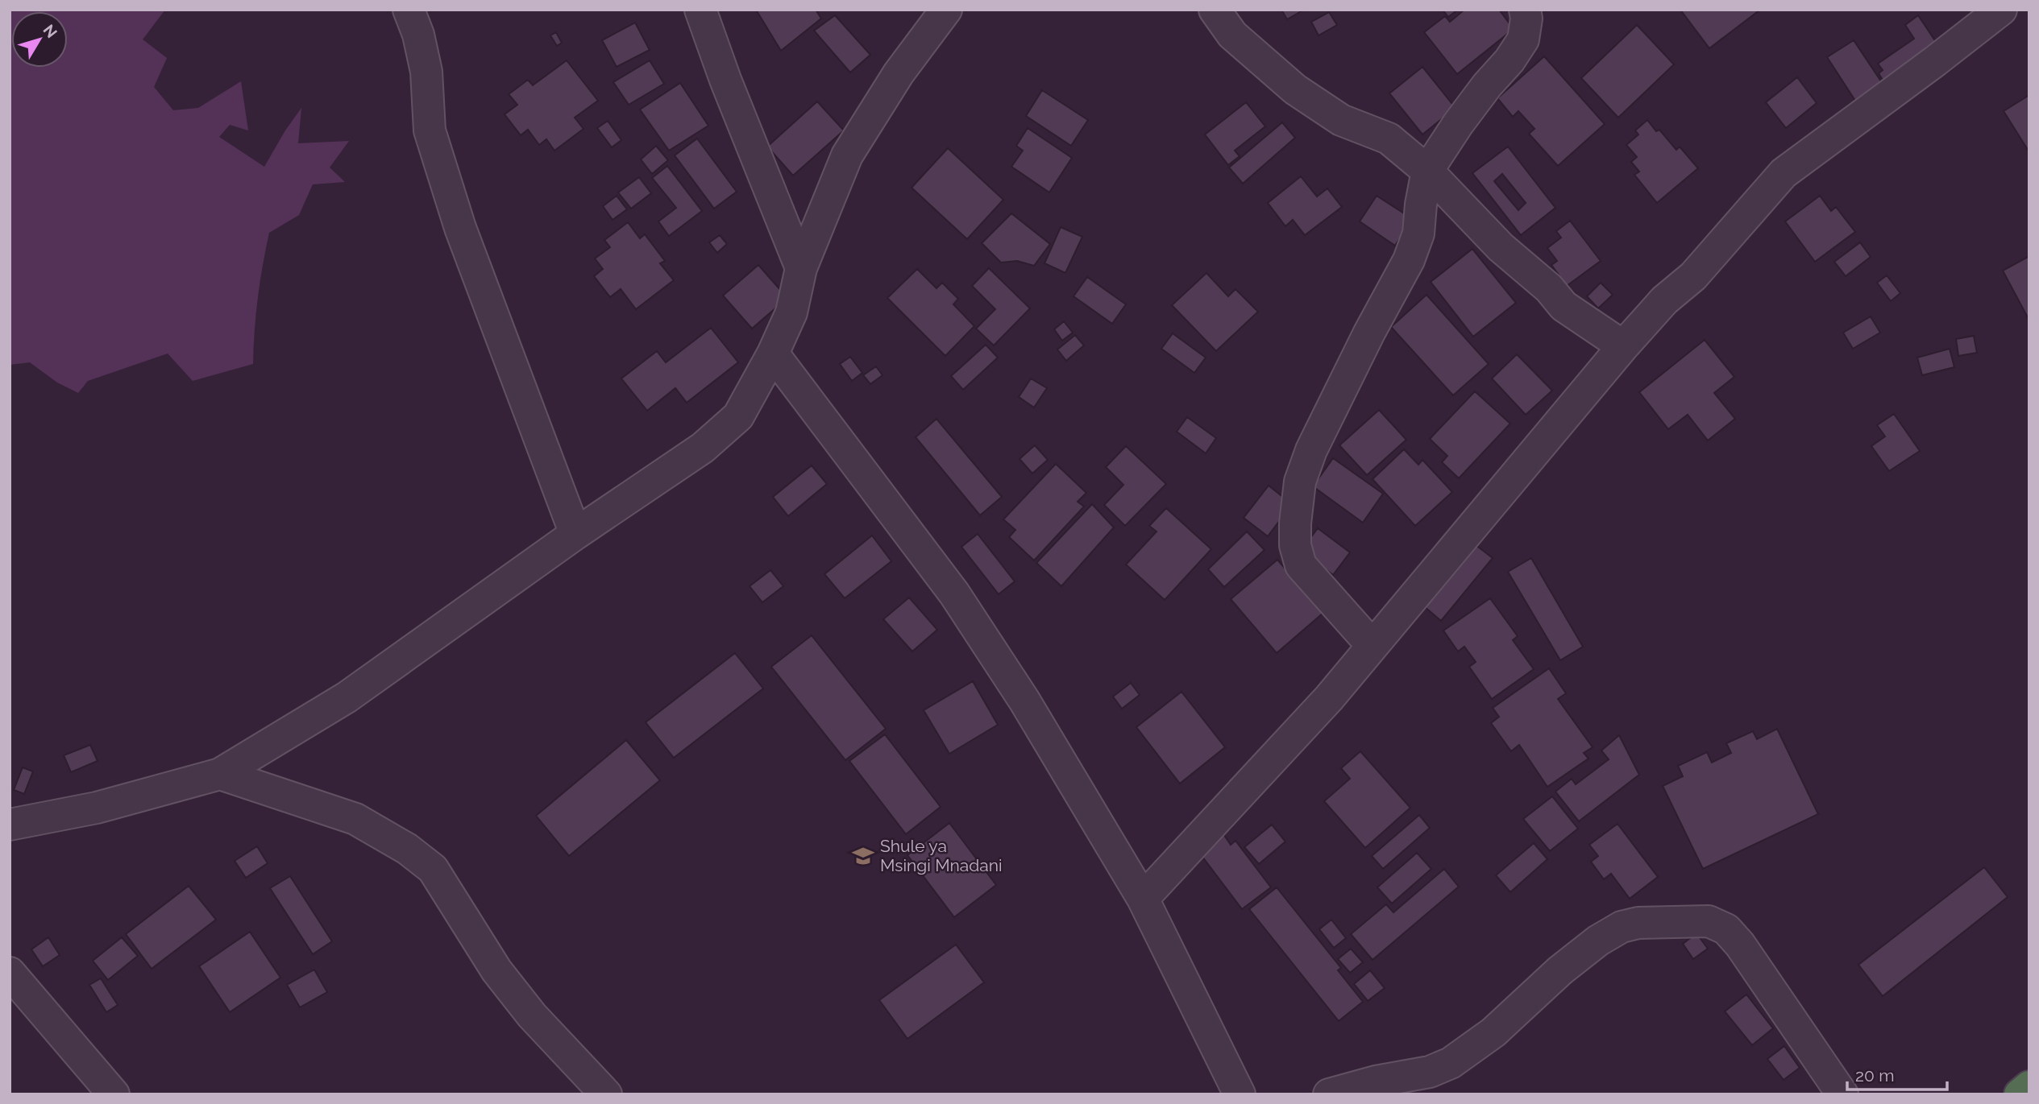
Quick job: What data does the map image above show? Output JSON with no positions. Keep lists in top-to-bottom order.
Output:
{
  "places": {
    "school or university": ["Shule ya Msingi Mnadani"]
  },
  "scale_bar": "20 m",
  "north": "top right"
}
